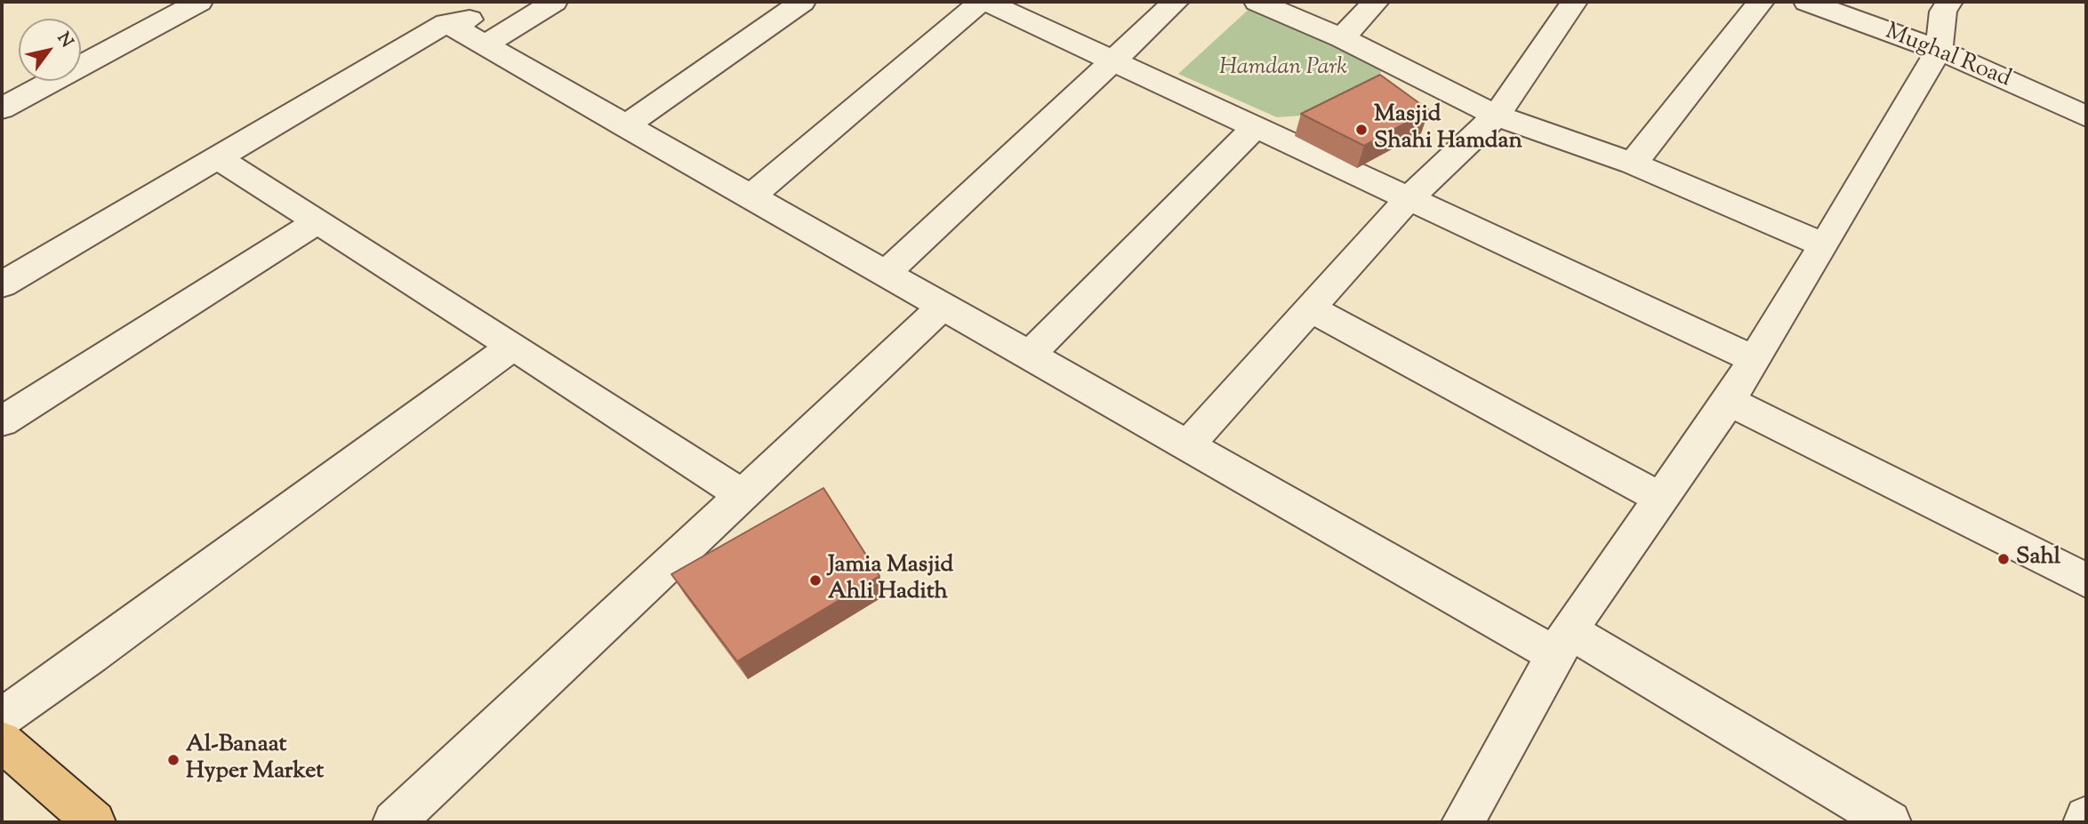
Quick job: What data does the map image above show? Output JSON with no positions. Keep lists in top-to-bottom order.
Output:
{
  "streets": {
    "street": ["Mughal Road"]
  },
  "parks": ["Hamdan Park"],
  "places": [
    "Masjid Shahi Hamdan",
    "Sahl",
    "Jamia Masjid Ahli Hadith",
    "Al-Banaat Hyper Market"
  ],
  "north": "top right"
}
